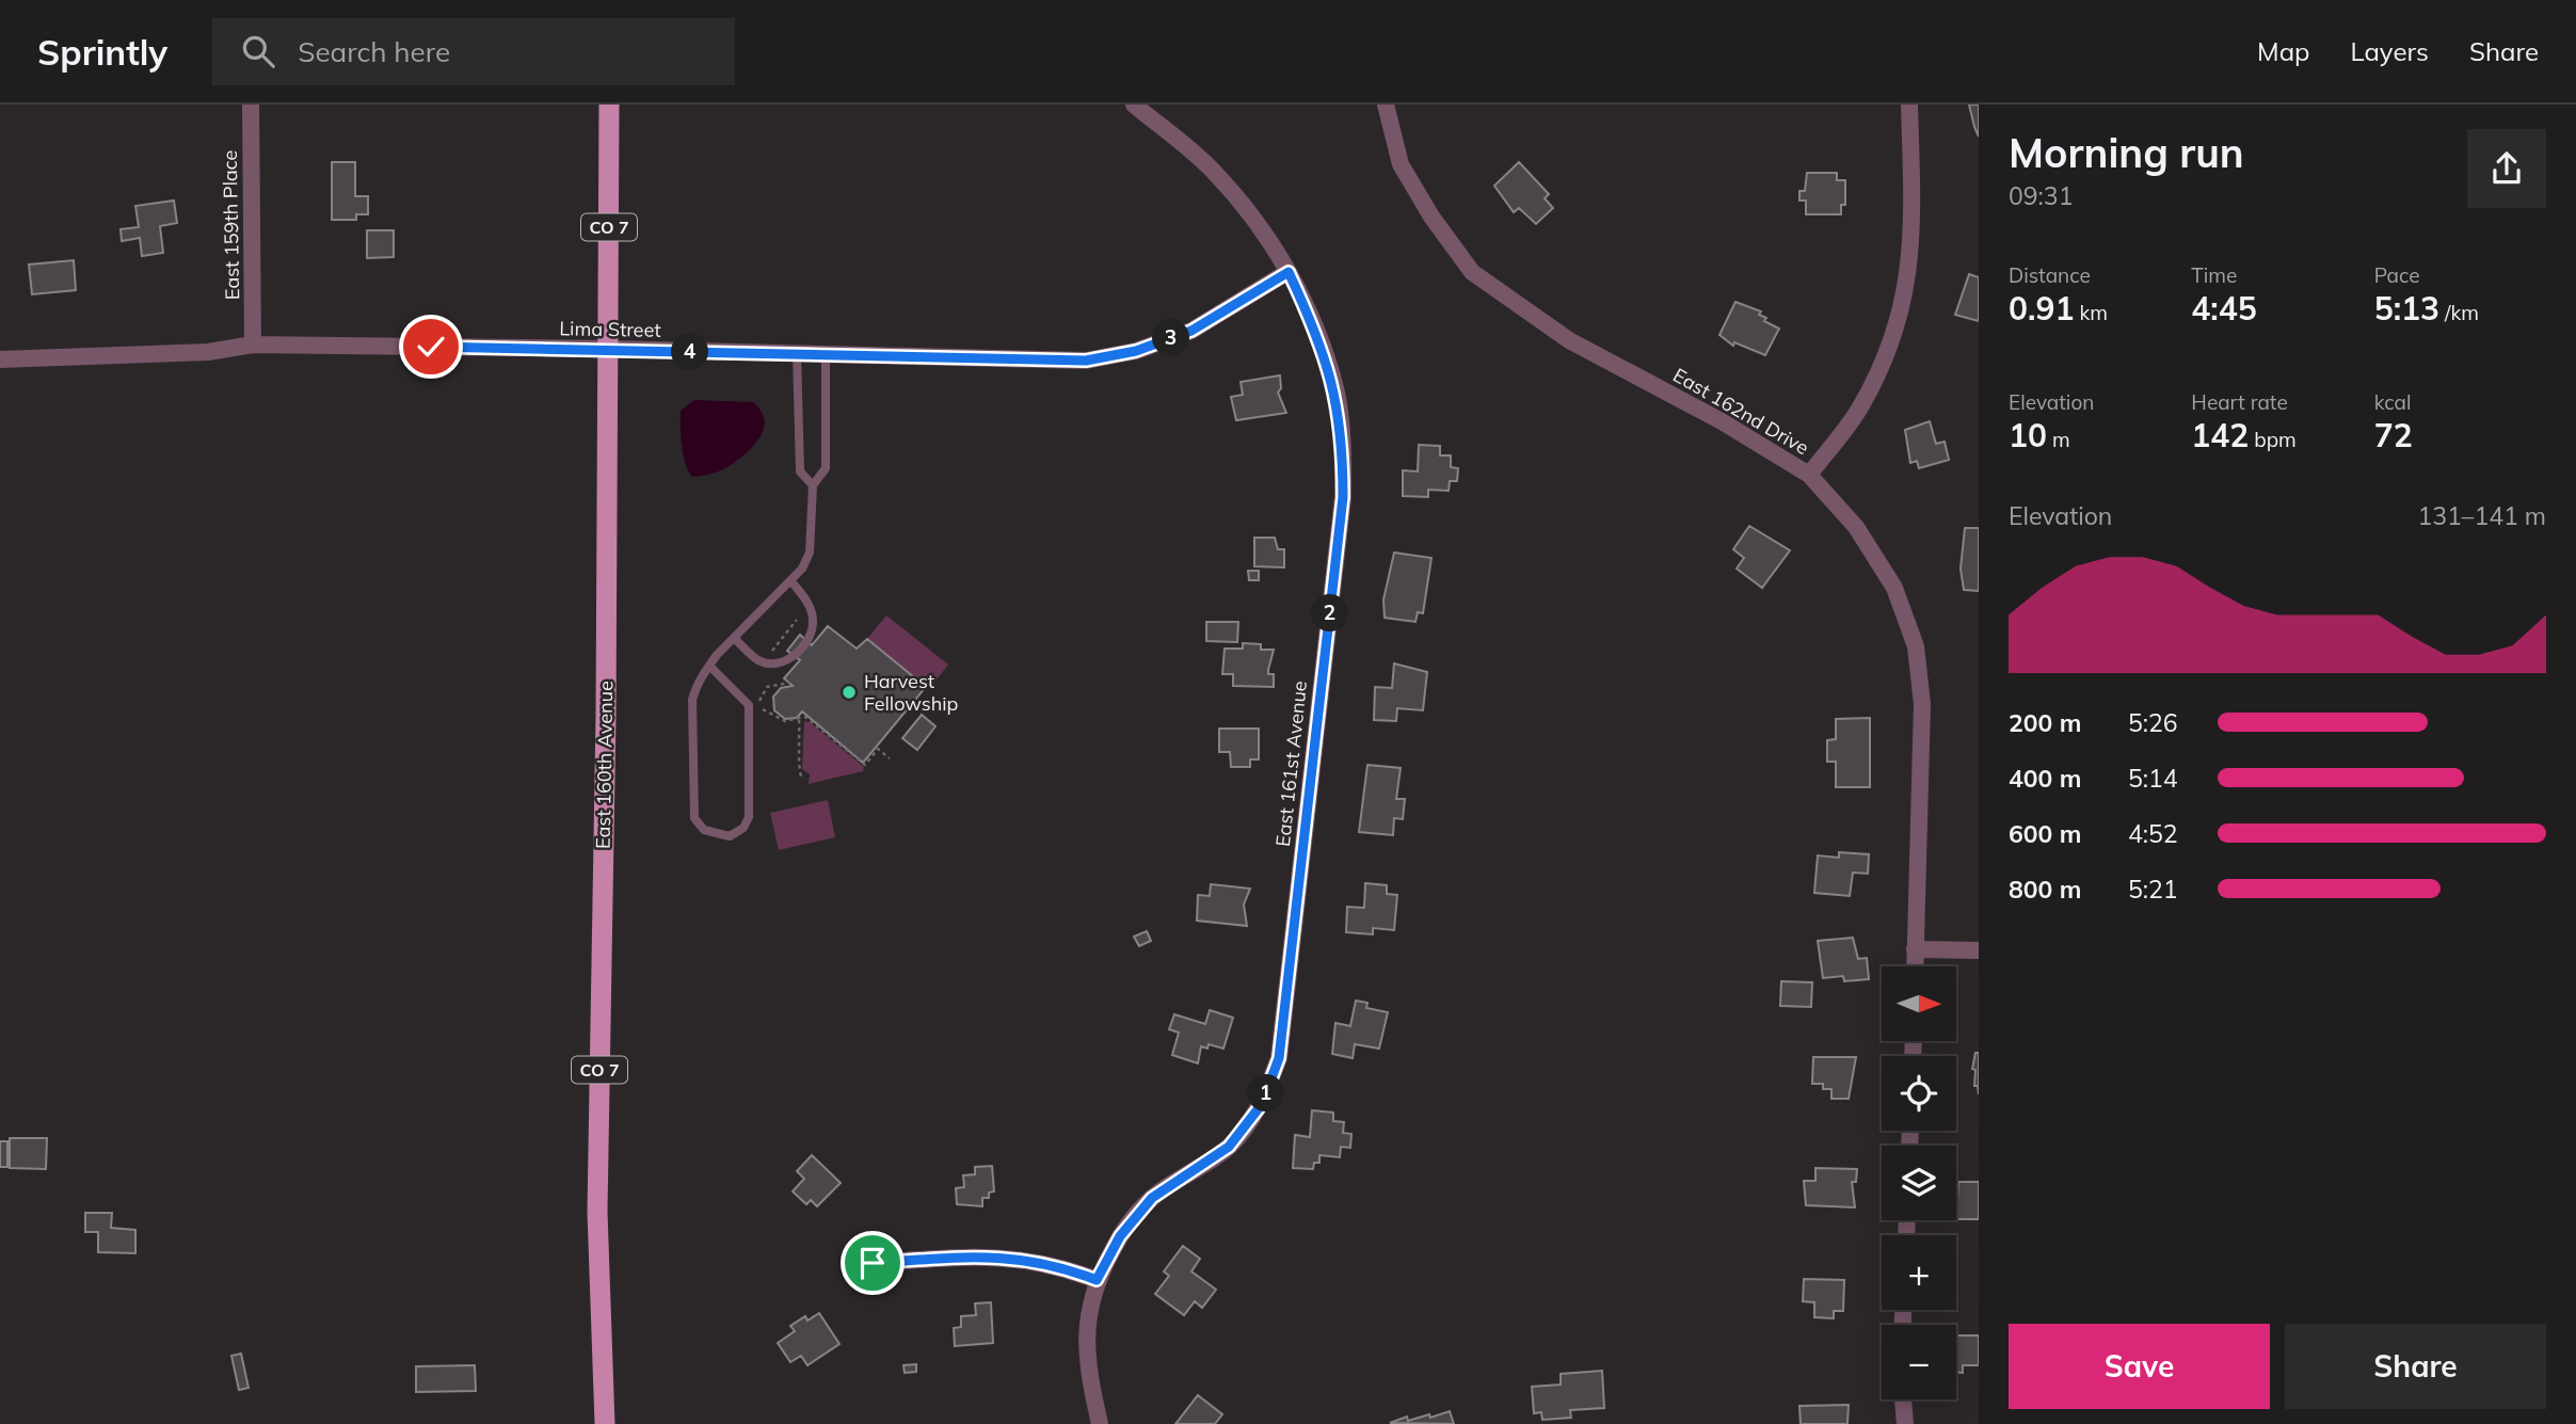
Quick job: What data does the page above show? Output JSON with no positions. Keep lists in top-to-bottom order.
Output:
{
  "streets": {
    "main road": ["CO 7", "East 160th Avenue"],
    "street": [
      "East 159th Place",
      "Lima Street",
      "East 162nd Drive",
      "East 161st Avenue"
    ]
  },
  "crossings": [
    ["East 159th Place", "Lima Street"],
    ["Lima Street", "East 161st Avenue"],
    ["Lima Street", "East 160th Avenue"]
  ],
  "places": ["Harvest Fellowship"],
  "north": "right",
  "page": {
    "header": "Sprintly",
    "search": "Search here",
    "nav": ["Map", "Layers", "Share"],
    "heading": ["Morning run", "09:31"],
    "stats": [
      ["Distance", "0.91 km"],
      ["Time", "4:45"],
      ["Pace", "5:13 /km"],
      ["Elevation", "10 m"],
      ["Heart rate", "142 bpm"],
      ["kcal", "72"]
    ],
    "pins": [
      "3",
      "4",
      "2",
      "1"
    ],
    "chart": ["Elevation", "131–141 m"],
    "list": [
      {
        "name": "200 m",
        "note": "5:26"
      },
      {
        "name": "400 m",
        "note": "5:14"
      },
      {
        "name": "600 m",
        "note": "4:52"
      },
      {
        "name": "800 m",
        "note": "5:21"
      }
    ],
    "map_buttons": ["+", "−"],
    "buttons": ["Save", "Share"]
  }
}
